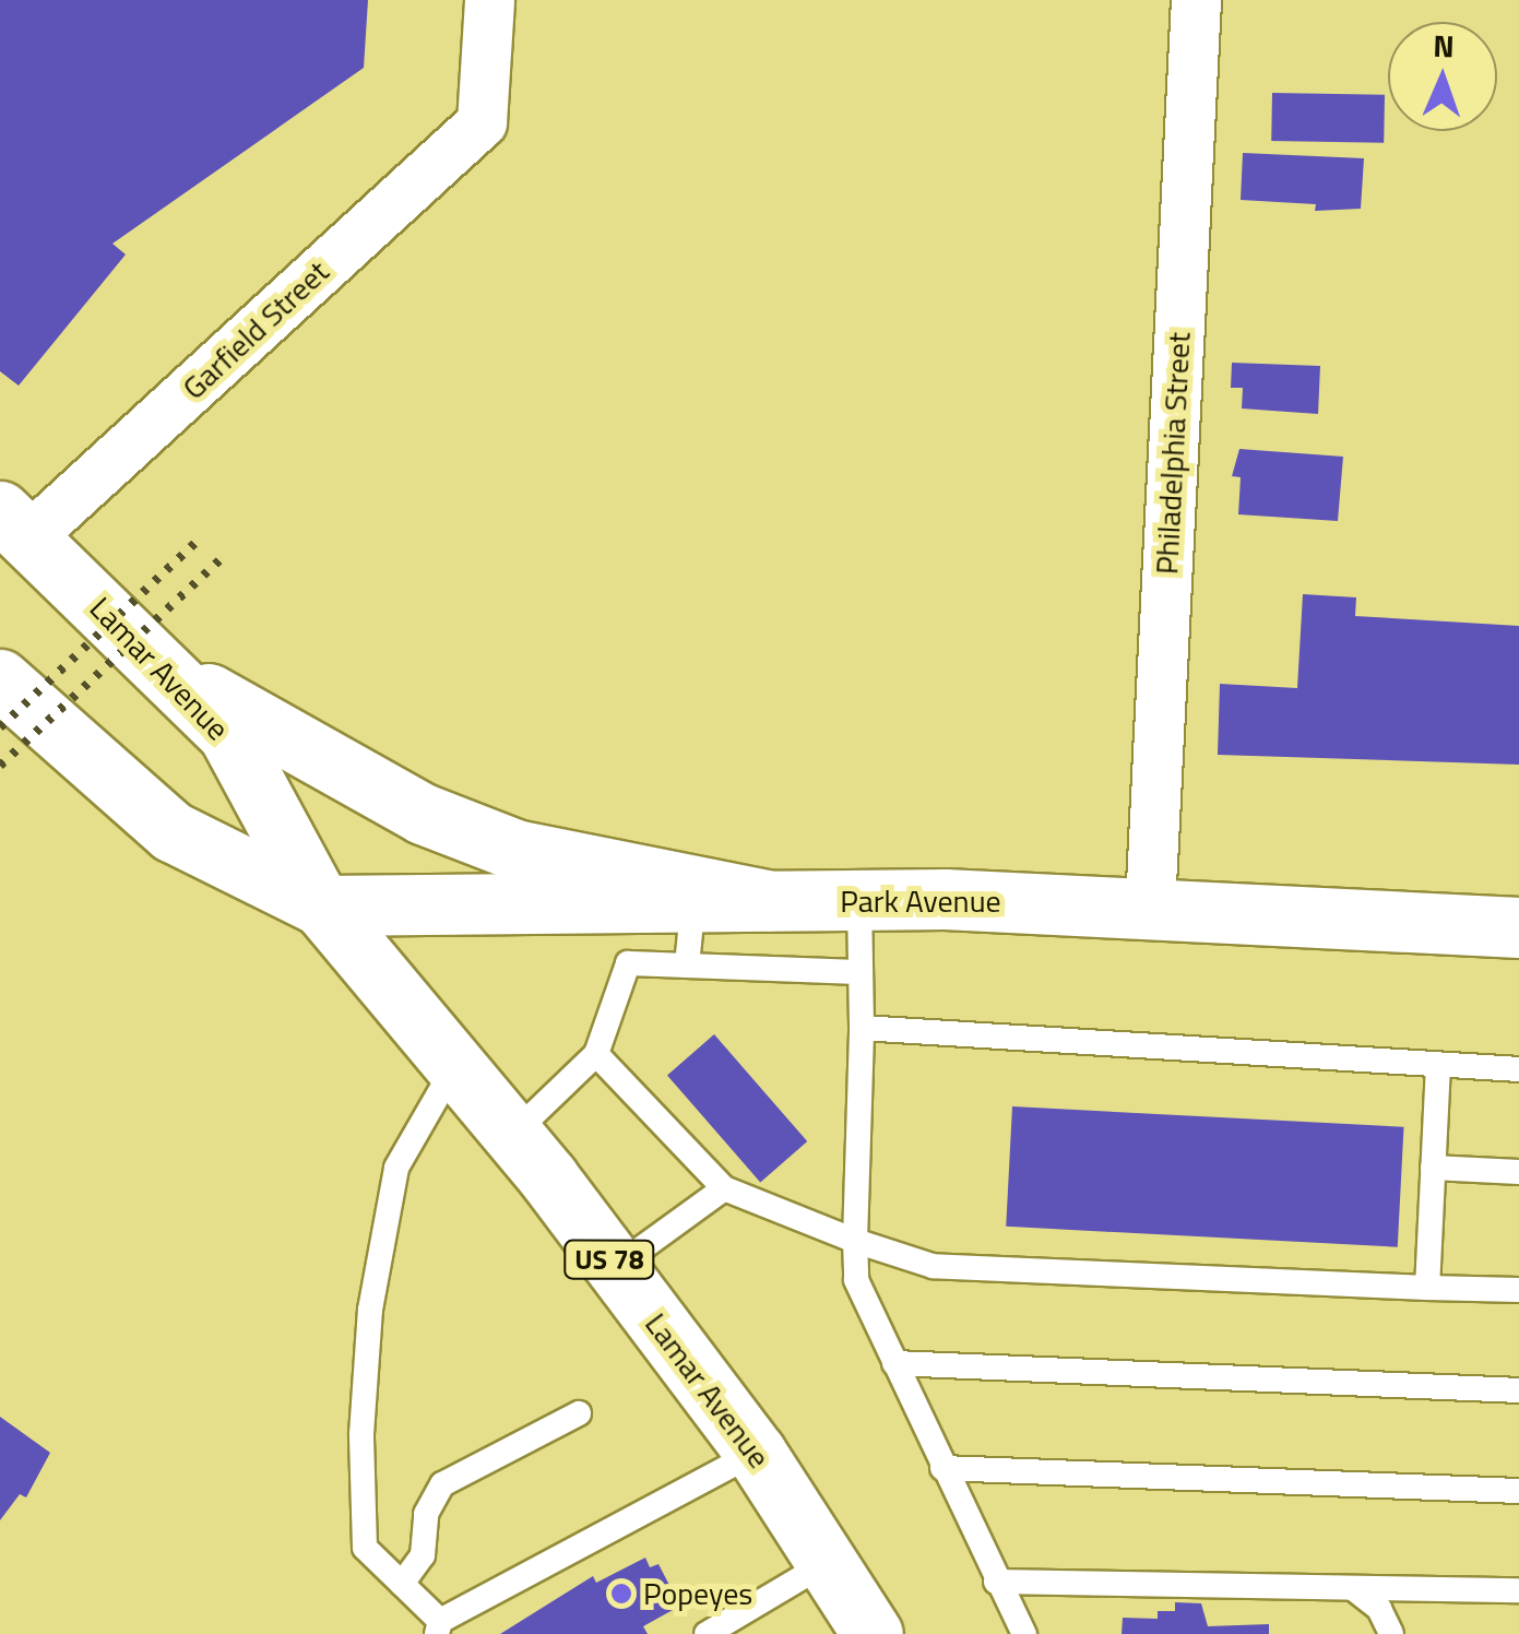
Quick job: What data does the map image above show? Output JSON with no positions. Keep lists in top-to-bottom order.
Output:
{
  "streets": {
    "main road": ["Lamar Avenue", "Park Avenue", "US 78"],
    "street": ["Garfield Street", "Philadelphia Street"]
  },
  "crossings": [
    ["Garfield Street", "Lamar Avenue"],
    ["Philadelphia Street", "Park Avenue"],
    ["Lamar Avenue", "Park Avenue"]
  ],
  "places": ["Popeyes"],
  "north": "top"
}
